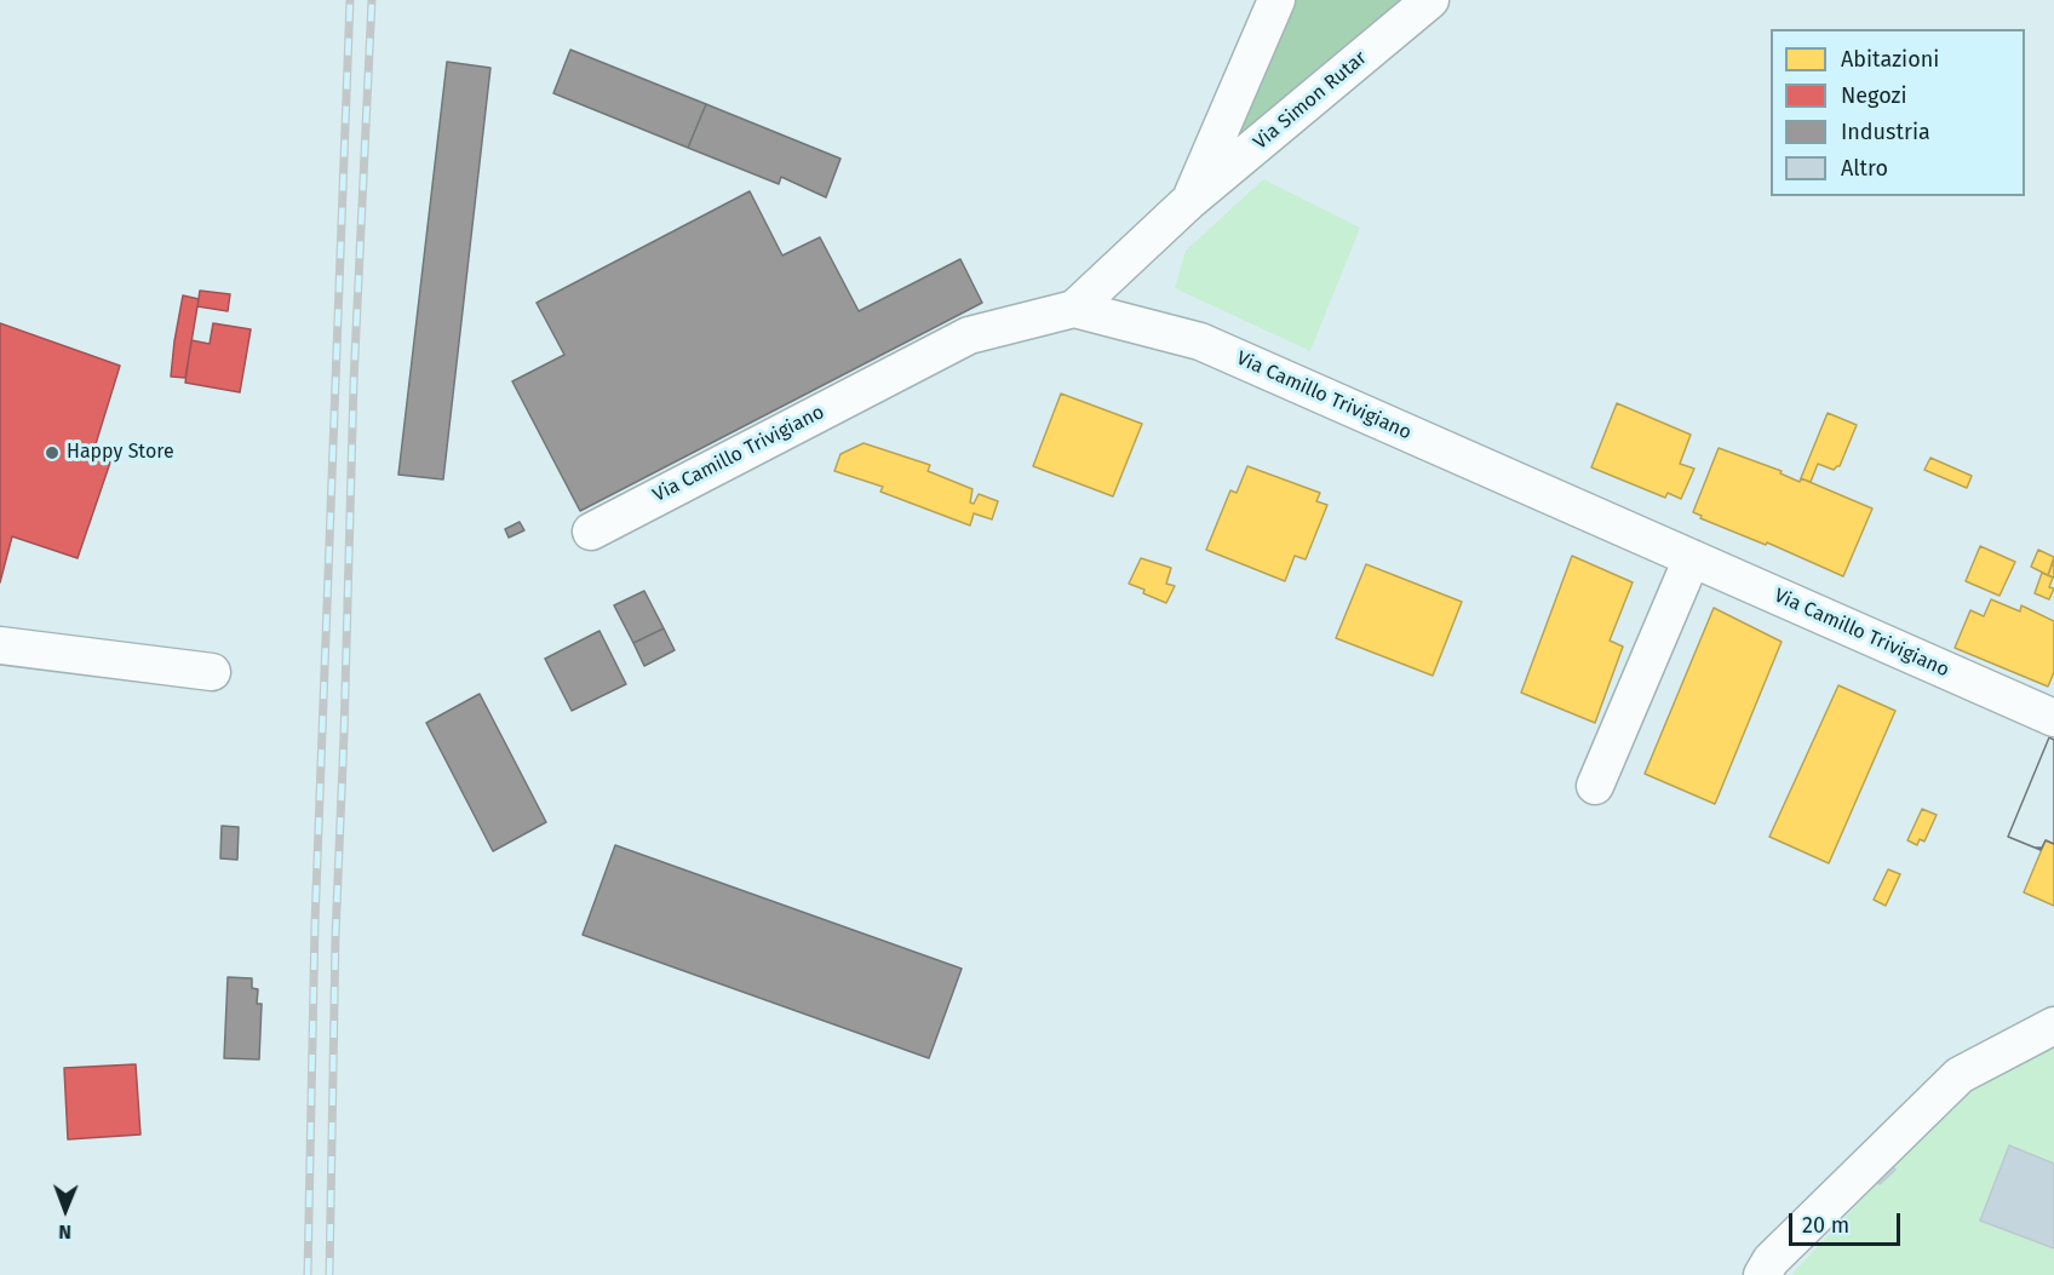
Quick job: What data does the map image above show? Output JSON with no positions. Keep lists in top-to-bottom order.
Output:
{
  "streets": {
    "street": ["Via Simon Rutar", "Via Camillo Trivigiano"]
  },
  "crossings": [
    ["Via Simon Rutar", "Via Camillo Trivigiano"]
  ],
  "places": ["Happy Store"],
  "legend": [
    "Abitazioni",
    "Negozi",
    "Industria",
    "Altro"
  ],
  "scale_bar": "20 m",
  "north": "bottom"
}
